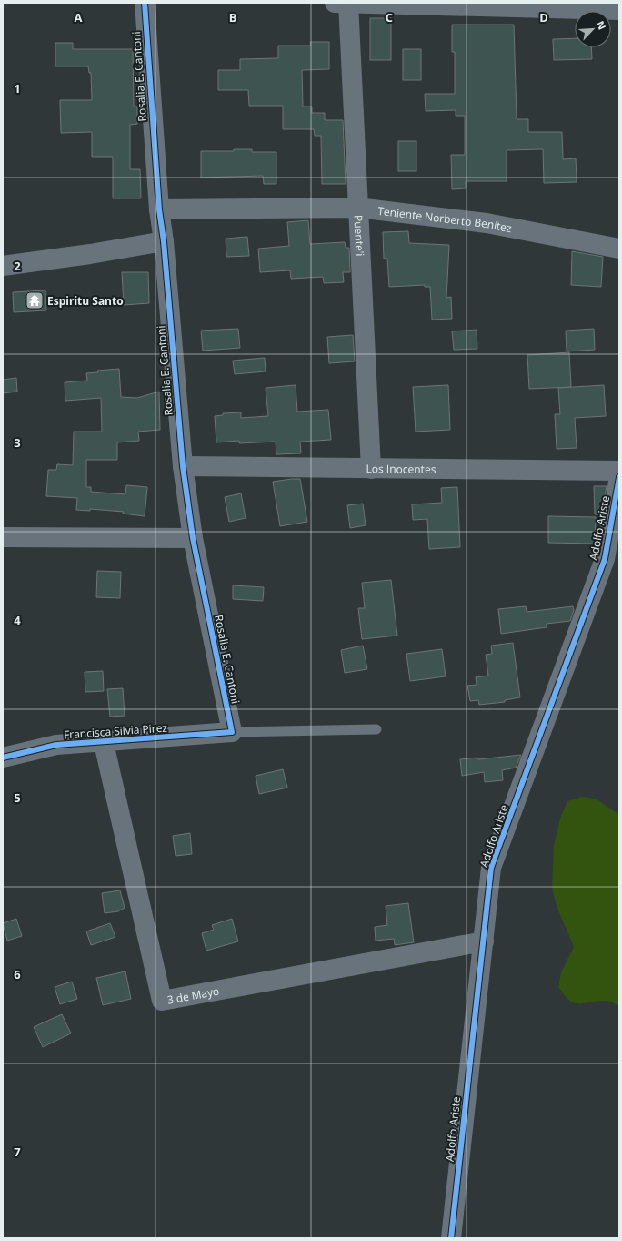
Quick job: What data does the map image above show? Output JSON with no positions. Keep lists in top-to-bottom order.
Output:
{
  "streets": {
    "street": [
      "Rosalia E. Cantoni",
      "Teniente Norberto Benítez",
      "Puente'i",
      "Los Inocentes",
      "Adolfo Ariste",
      "Francisca Silvia Pirez",
      "3 de Mayo"
    ]
  },
  "crossings": [
    ["Rosalia E. Cantoni", "Teniente Norberto Benítez"],
    ["Rosalia E. Cantoni", "Los Inocentes"],
    ["Rosalia E. Cantoni", "Francisca Silvia Pirez"],
    ["Teniente Norberto Benítez", "Puente'i"],
    ["Puente'i", "Los Inocentes"],
    ["Adolfo Ariste", "3 de Mayo"],
    ["Francisca Silvia Pirez", "3 de Mayo"]
  ],
  "places": {
    "temple": ["Espiritu Santo"]
  },
  "north": "top right",
  "grid": {
    "columns": [
      "A",
      "B",
      "C",
      "D"
    ],
    "rows": [
      "1",
      "2",
      "3",
      "4",
      "5",
      "6",
      "7"
    ]
  }
}
